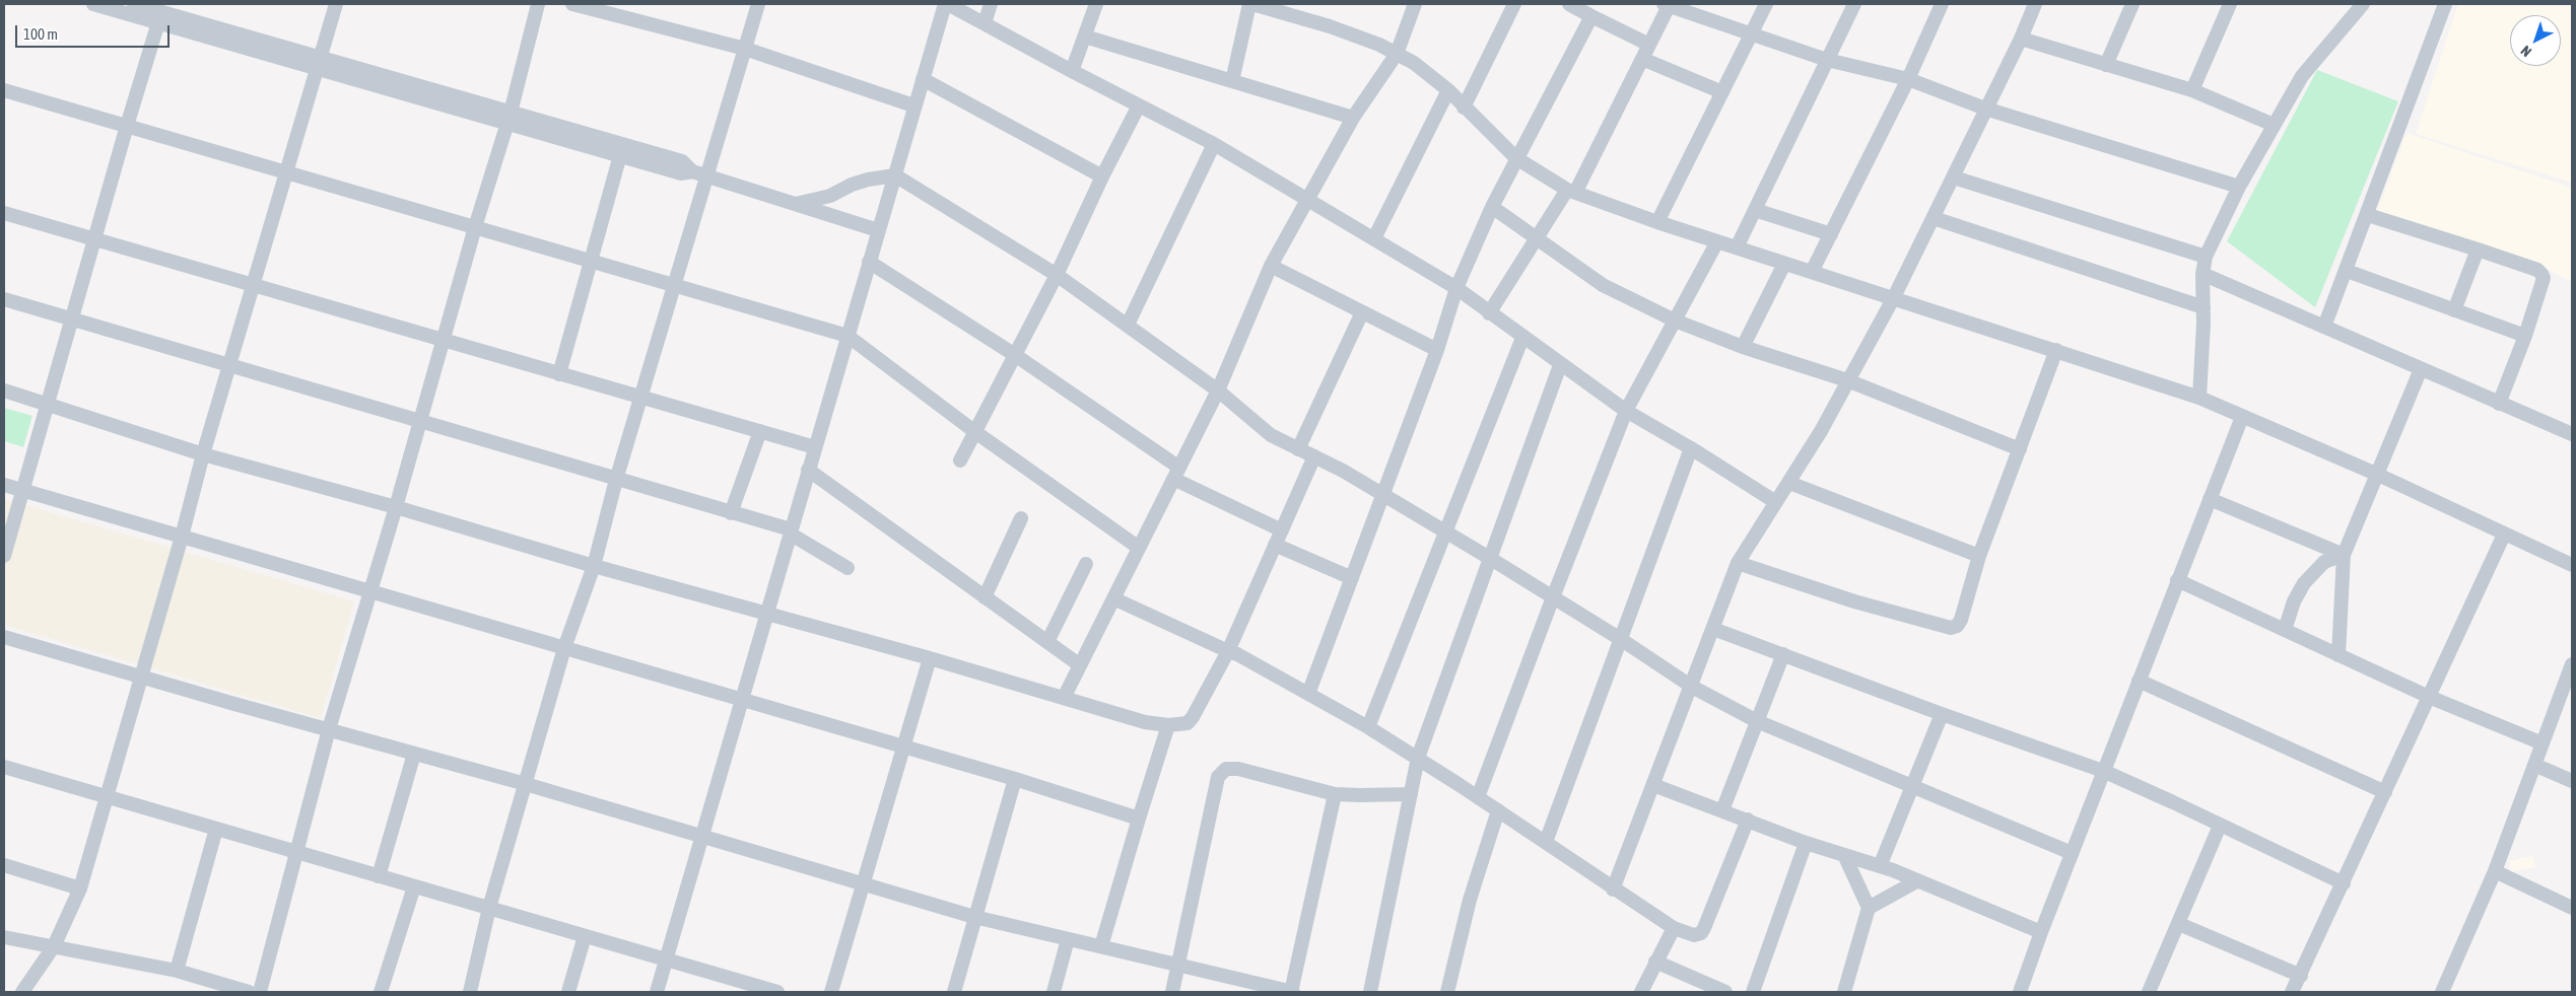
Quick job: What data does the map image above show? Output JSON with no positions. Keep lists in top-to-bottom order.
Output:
{
  "scale_bar": "100 m",
  "north": "bottom left"
}
